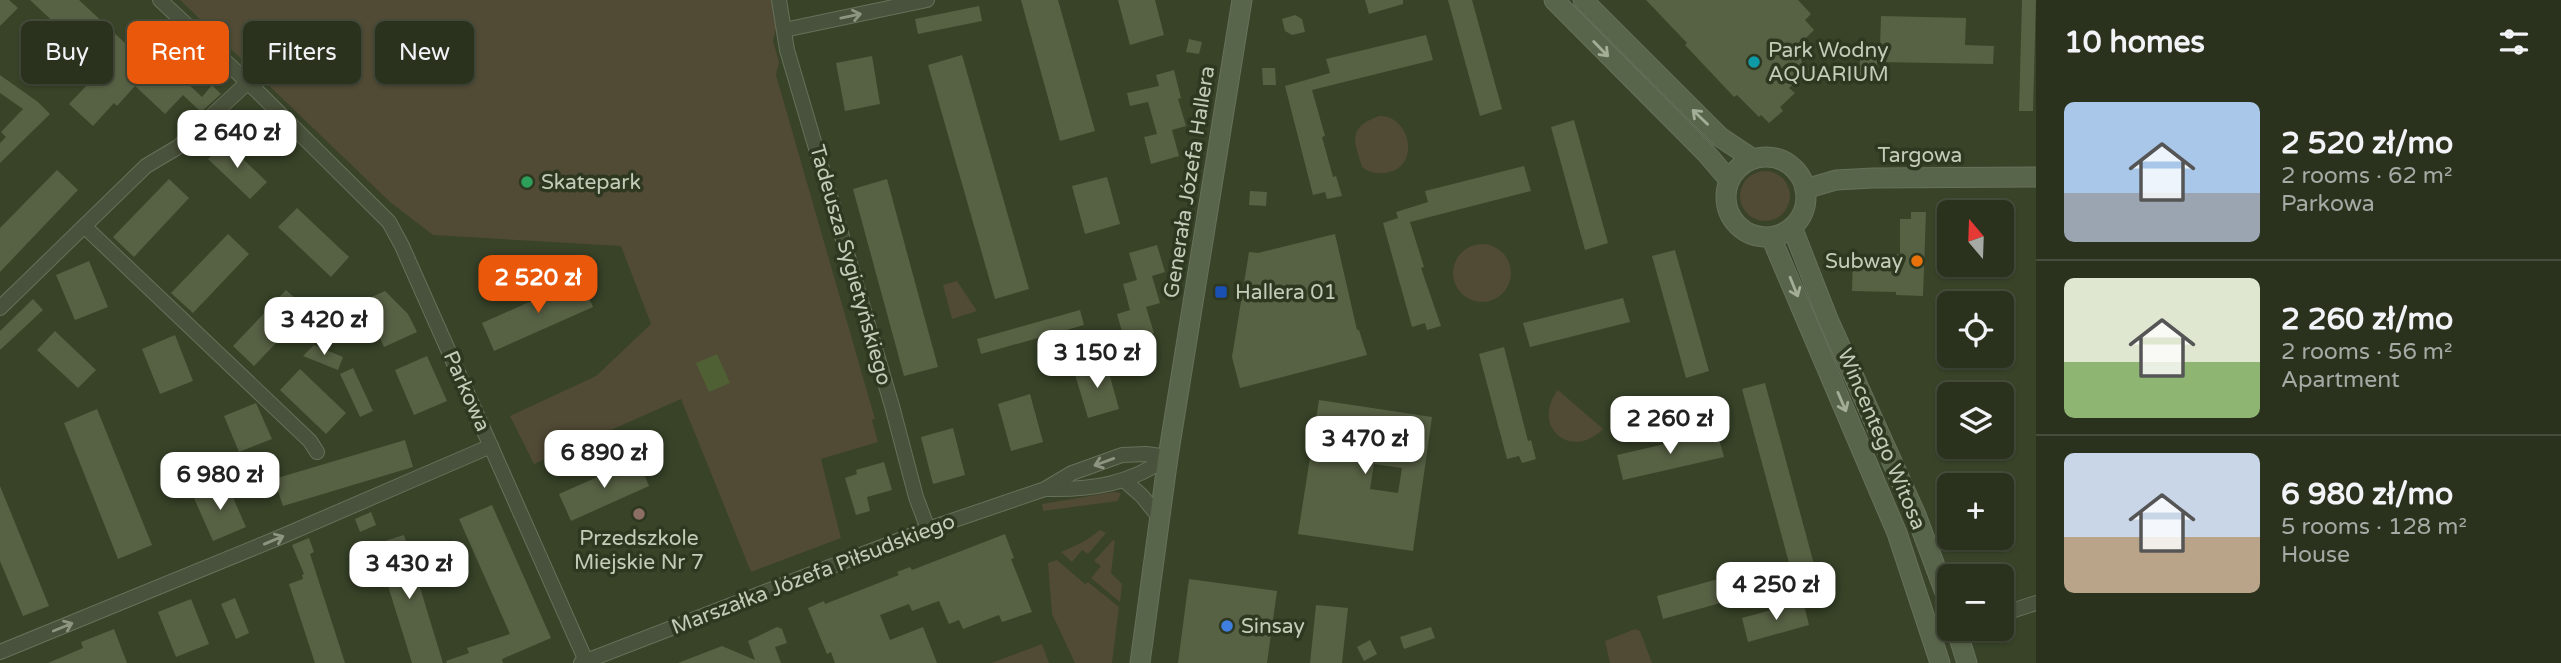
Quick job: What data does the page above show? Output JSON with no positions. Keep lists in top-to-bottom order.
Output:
{
  "streets": {
    "main road": ["Targowa", "Generała Józefa Hallera", "Wincentego Witosa"],
    "street": ["Tadeusza Sygietyńskiego", "Parkowa", "Marszałka Józefa Piłsudskiego"]
  },
  "crossings": [
    ["Targowa", "Wincentego Witosa"],
    ["Generała Józefa Hallera", "Marszałka Józefa Piłsudskiego"],
    ["Tadeusza Sygietyńskiego", "Marszałka Józefa Piłsudskiego"],
    ["Parkowa", "Marszałka Józefa Piłsudskiego"]
  ],
  "places": {
    "other": [
      "Park Wodny AQUARIUM",
      "Skatepark",
      "Subway",
      "Przedszkole Miejskie Nr 7",
      "Sinsay"
    ],
    "transit": ["Hallera 01"]
  },
  "north": "top",
  "page": {
    "heading": "10 homes",
    "chip": [
      "Buy",
      "Rent",
      "Filters",
      "New"
    ],
    "list": [
      {
        "name": "2 520 zł/mo",
        "note": "2 rooms · 62 m² · Parkowa"
      },
      {
        "name": "2 260 zł/mo",
        "note": "2 rooms · 56 m² · Apartment"
      },
      {
        "name": "6 980 zł/mo",
        "note": "5 rooms · 128 m² · House"
      }
    ],
    "price": [
      "2 640 zł",
      "2 520 zł",
      "3 420 zł",
      "3 150 zł",
      "2 260 zł",
      "3 470 zł",
      "6 890 zł",
      "6 980 zł",
      "3 430 zł",
      "4 250 zł"
    ],
    "map_buttons": ["+", "−"]
  }
}
